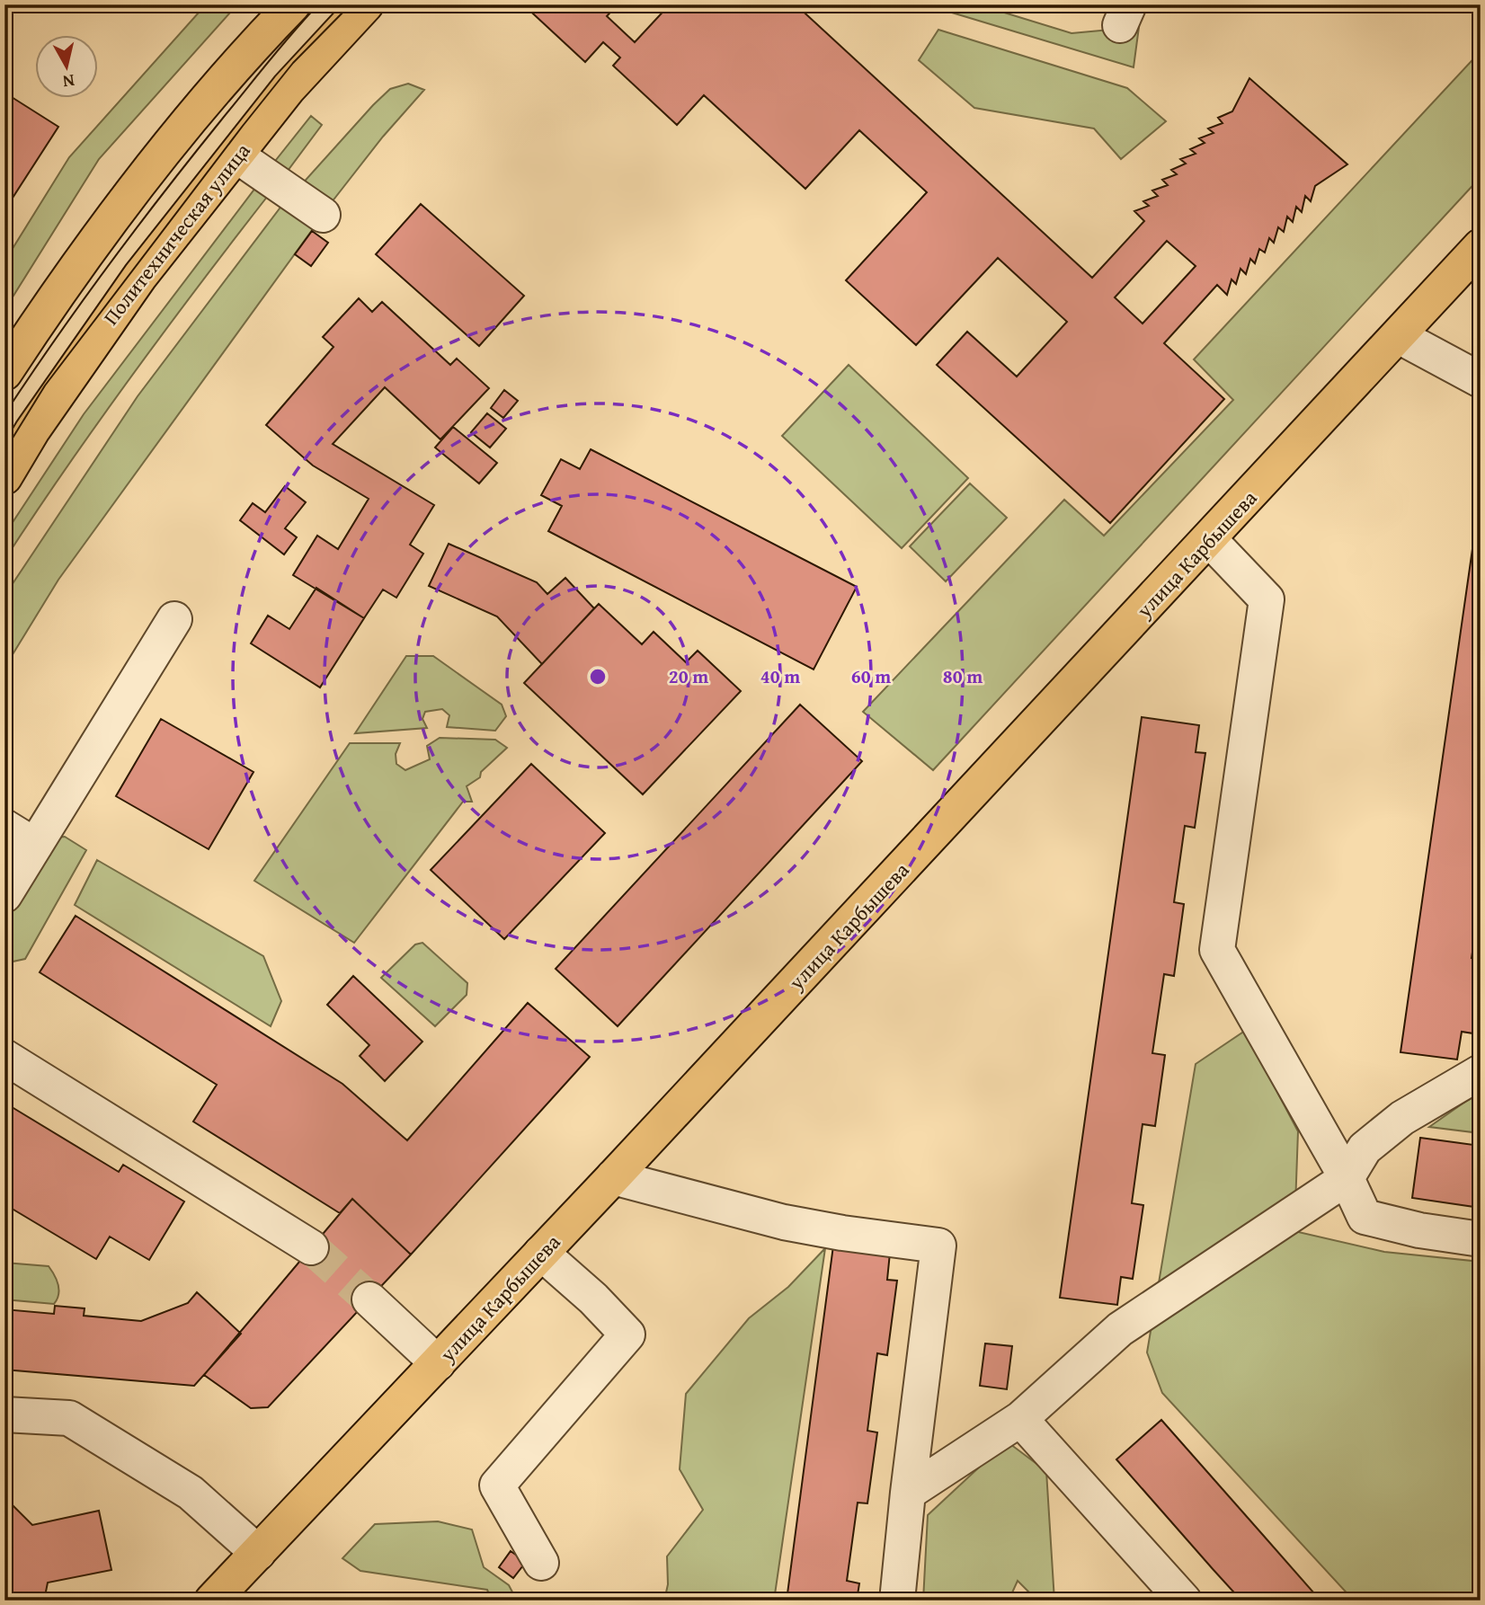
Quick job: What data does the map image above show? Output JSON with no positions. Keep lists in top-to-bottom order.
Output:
{
  "streets": {
    "main road": ["Политехническая улица", "улица Карбышева"]
  },
  "north": "bottom",
  "rings": [
    "20 m",
    "40 m",
    "60 m",
    "80 m"
  ]
}
